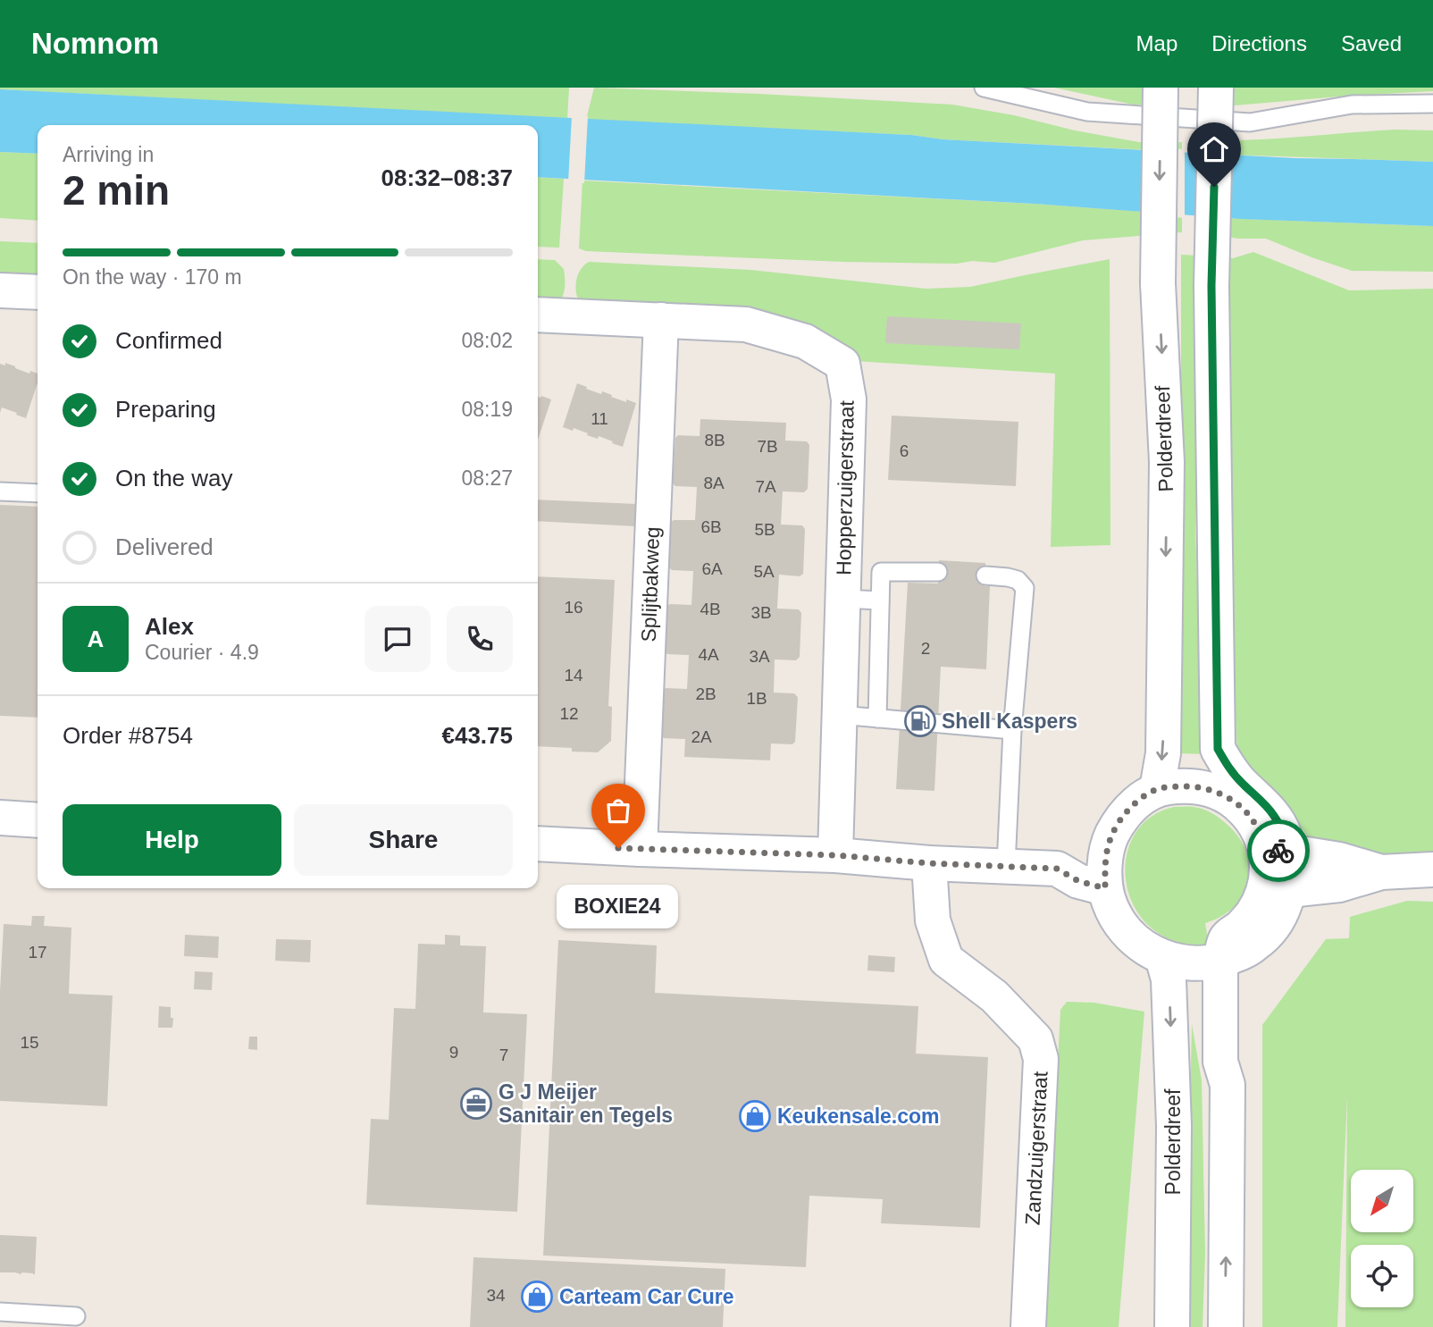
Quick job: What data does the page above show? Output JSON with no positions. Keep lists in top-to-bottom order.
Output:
{
  "streets": {
    "main road": [
      "Polderdreef",
      "Hopperzuigerstraat",
      "Splijtbakweg",
      "Zandzuigerstraat"
    ]
  },
  "crossings": [
    ["Hopperzuigerstraat", "Splijtbakweg"]
  ],
  "places": {
    "fuel station": ["Shell Kaspers"],
    "other": ["BOXIE24"],
    "office": ["G J Meijer Sanitair en Tegels"],
    "shop": ["Keukensale.com", "Carteam Car Cure"]
  },
  "house_numbers": [
    "11",
    "8B",
    "7B",
    "6",
    "8A",
    "7A",
    "6B",
    "5B",
    "6A",
    "5A",
    "16",
    "4B",
    "3B",
    "2",
    "4A",
    "3A",
    "14",
    "2B",
    "1B",
    "12",
    "2A",
    "17",
    "15",
    "9",
    "7",
    "34"
  ],
  "north": "bottom left",
  "page": {
    "header": "Nomnom",
    "nav": ["Map", "Directions", "Saved"],
    "heading": ["2 min", "Arriving in", "08:32–08:37"],
    "panel": [
      "Alex",
      "Courier · 4.9",
      "Order #8754",
      "€43.75"
    ],
    "bar": "On the way · 170 m",
    "list": [
      ["Confirmed", "08:02"],
      ["Preparing", "08:19"],
      ["On the way", "08:27"],
      "Delivered"
    ],
    "round": "A",
    "buttons": ["Help", "Share"],
    "bubble": "BOXIE24"
  }
}
